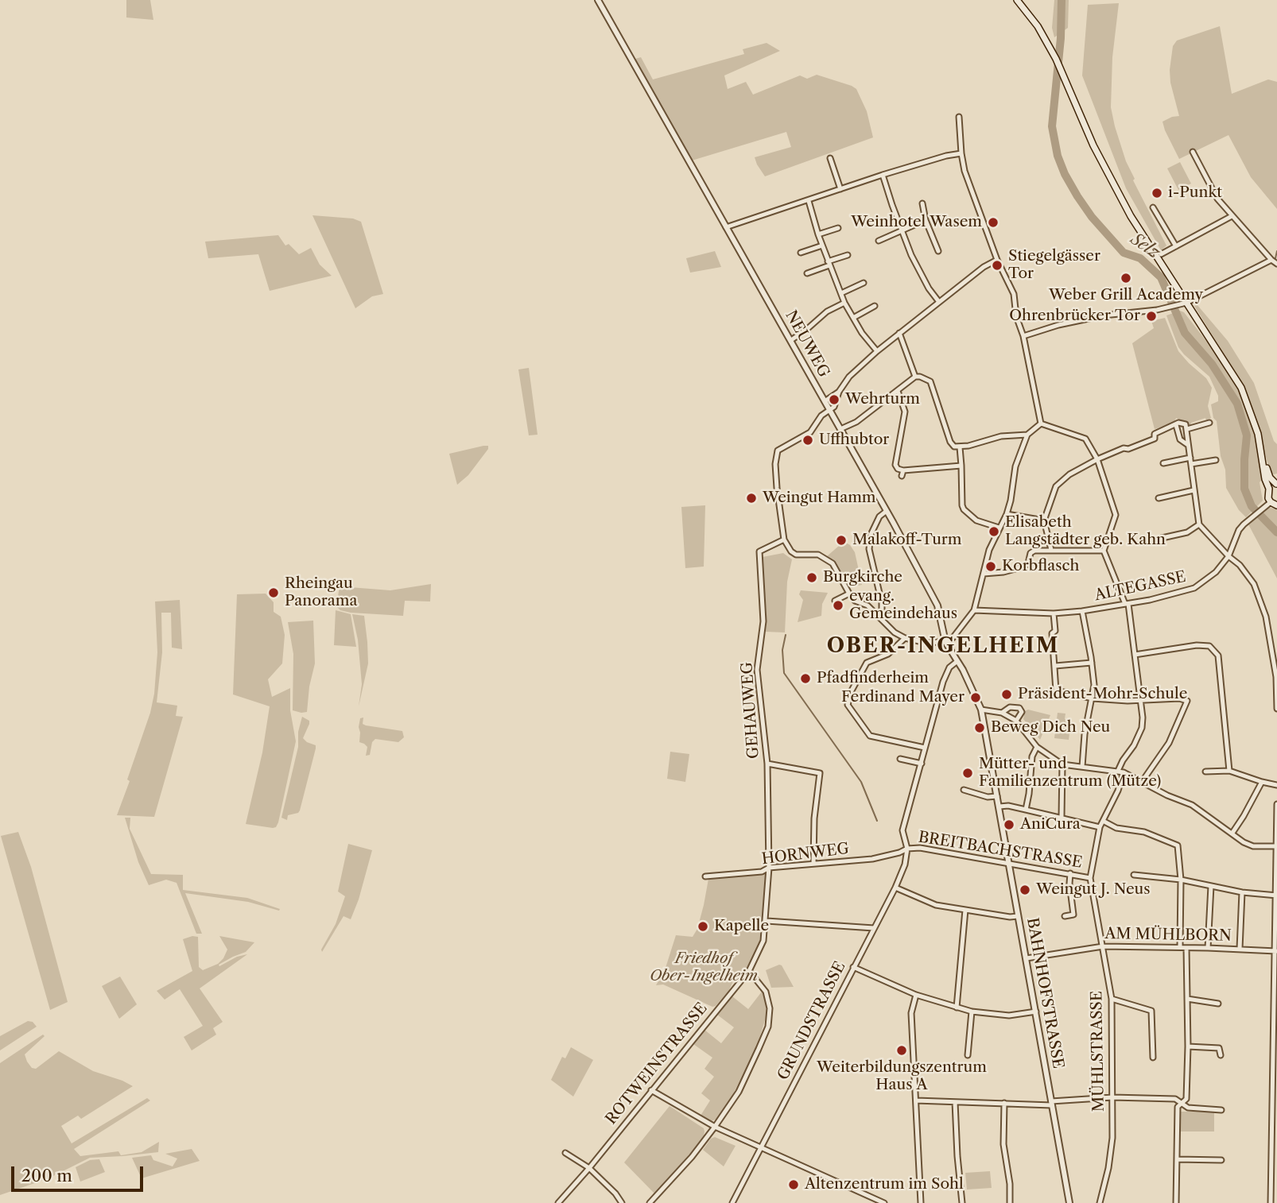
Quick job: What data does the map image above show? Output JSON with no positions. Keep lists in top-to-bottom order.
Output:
{
  "streets": {
    "street": [
      "NEUWEG",
      "ALTEGASSE",
      "GEHAUWEG",
      "BREITBACHSTRASSE",
      "HORNWEG",
      "AM MÜHLBORN",
      "BAHNHOFSTRASSE",
      "GRUNDSTRASSE",
      "MÜHLSTRASSE",
      "ROTWEINSTRASSE"
    ]
  },
  "crossings": [
    ["NEUWEG", "BAHNHOFSTRASSE"],
    ["NEUWEG", "GRUNDSTRASSE"],
    ["GEHAUWEG", "HORNWEG"],
    ["GEHAUWEG", "ROTWEINSTRASSE"],
    ["BREITBACHSTRASSE", "HORNWEG"],
    ["BREITBACHSTRASSE", "BAHNHOFSTRASSE"],
    ["BREITBACHSTRASSE", "GRUNDSTRASSE"],
    ["BREITBACHSTRASSE", "MÜHLSTRASSE"],
    ["HORNWEG", "GRUNDSTRASSE"],
    ["HORNWEG", "ROTWEINSTRASSE"],
    ["AM MÜHLBORN", "BAHNHOFSTRASSE"],
    ["AM MÜHLBORN", "MÜHLSTRASSE"],
    ["BAHNHOFSTRASSE", "GRUNDSTRASSE"]
  ],
  "districts": ["OBER-INGELHEIM"],
  "water": ["Selz"],
  "parks": ["Friedhof Ober-Ingelheim"],
  "places": [
    "i-Punkt",
    "Weinhotel Wasem",
    "Stiegelgässer Tor",
    "Weber Grill Academy",
    "Ohrenbrücker Tor",
    "Wehrturm",
    "Uffhubtor",
    "Weingut Hamm",
    "Elisabeth Langstädter geb. Kahn",
    "Malakoff-Turm",
    "Korbflasch",
    "Burgkirche",
    "Rheingau Panorama",
    "evang. Gemeindehaus",
    "Pfadfinderheim",
    "Präsident-Mohr-Schule",
    "Ferdinand Mayer",
    "Beweg Dich Neu",
    "Mütter- und Familienzentrum (Mütze)",
    "AniCura",
    "Weingut J. Neus",
    "Kapelle",
    "Weiterbildungszentrum Haus A",
    "Altenzentrum im Sohl"
  ],
  "scale_bar": "200 m"
}
